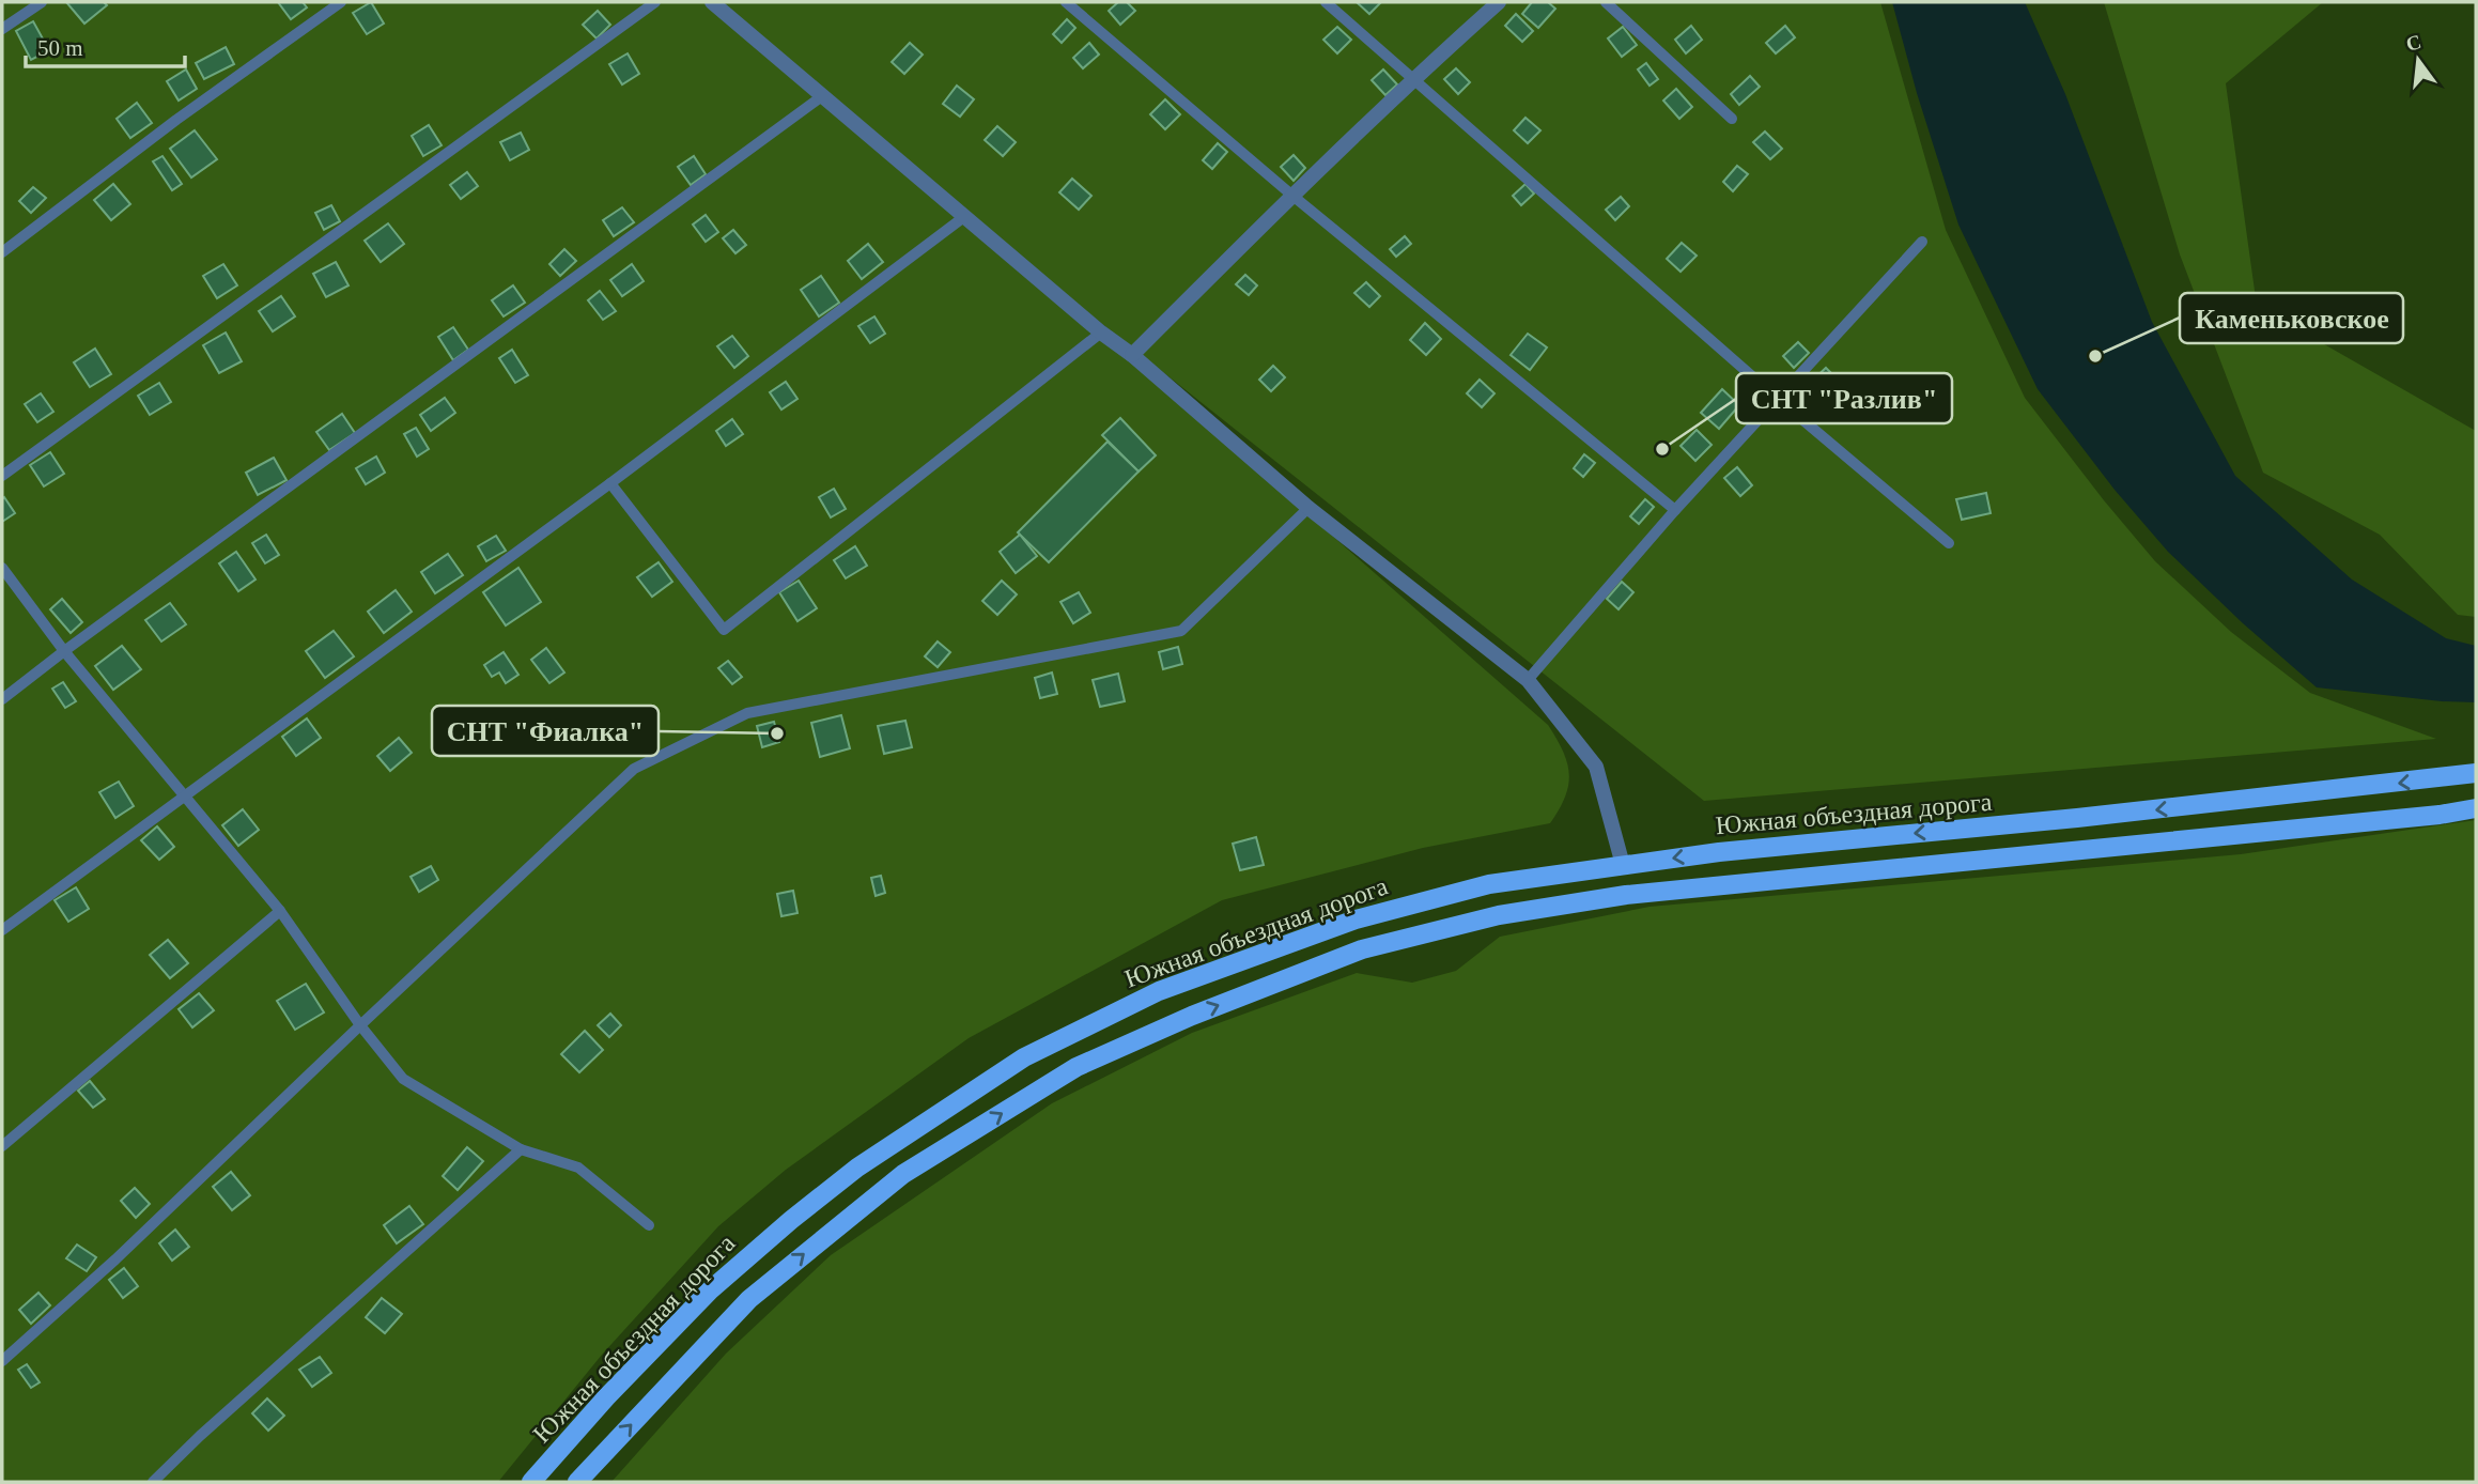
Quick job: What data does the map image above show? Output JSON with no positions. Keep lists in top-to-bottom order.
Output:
{
  "streets": {
    "main road": ["Южная объездная дорога"]
  },
  "places": ["Каменьковское", "СНТ \"Разлив\"", "СНТ \"Фиалка\""],
  "scale_bar": "50 m",
  "north": "top"
}
